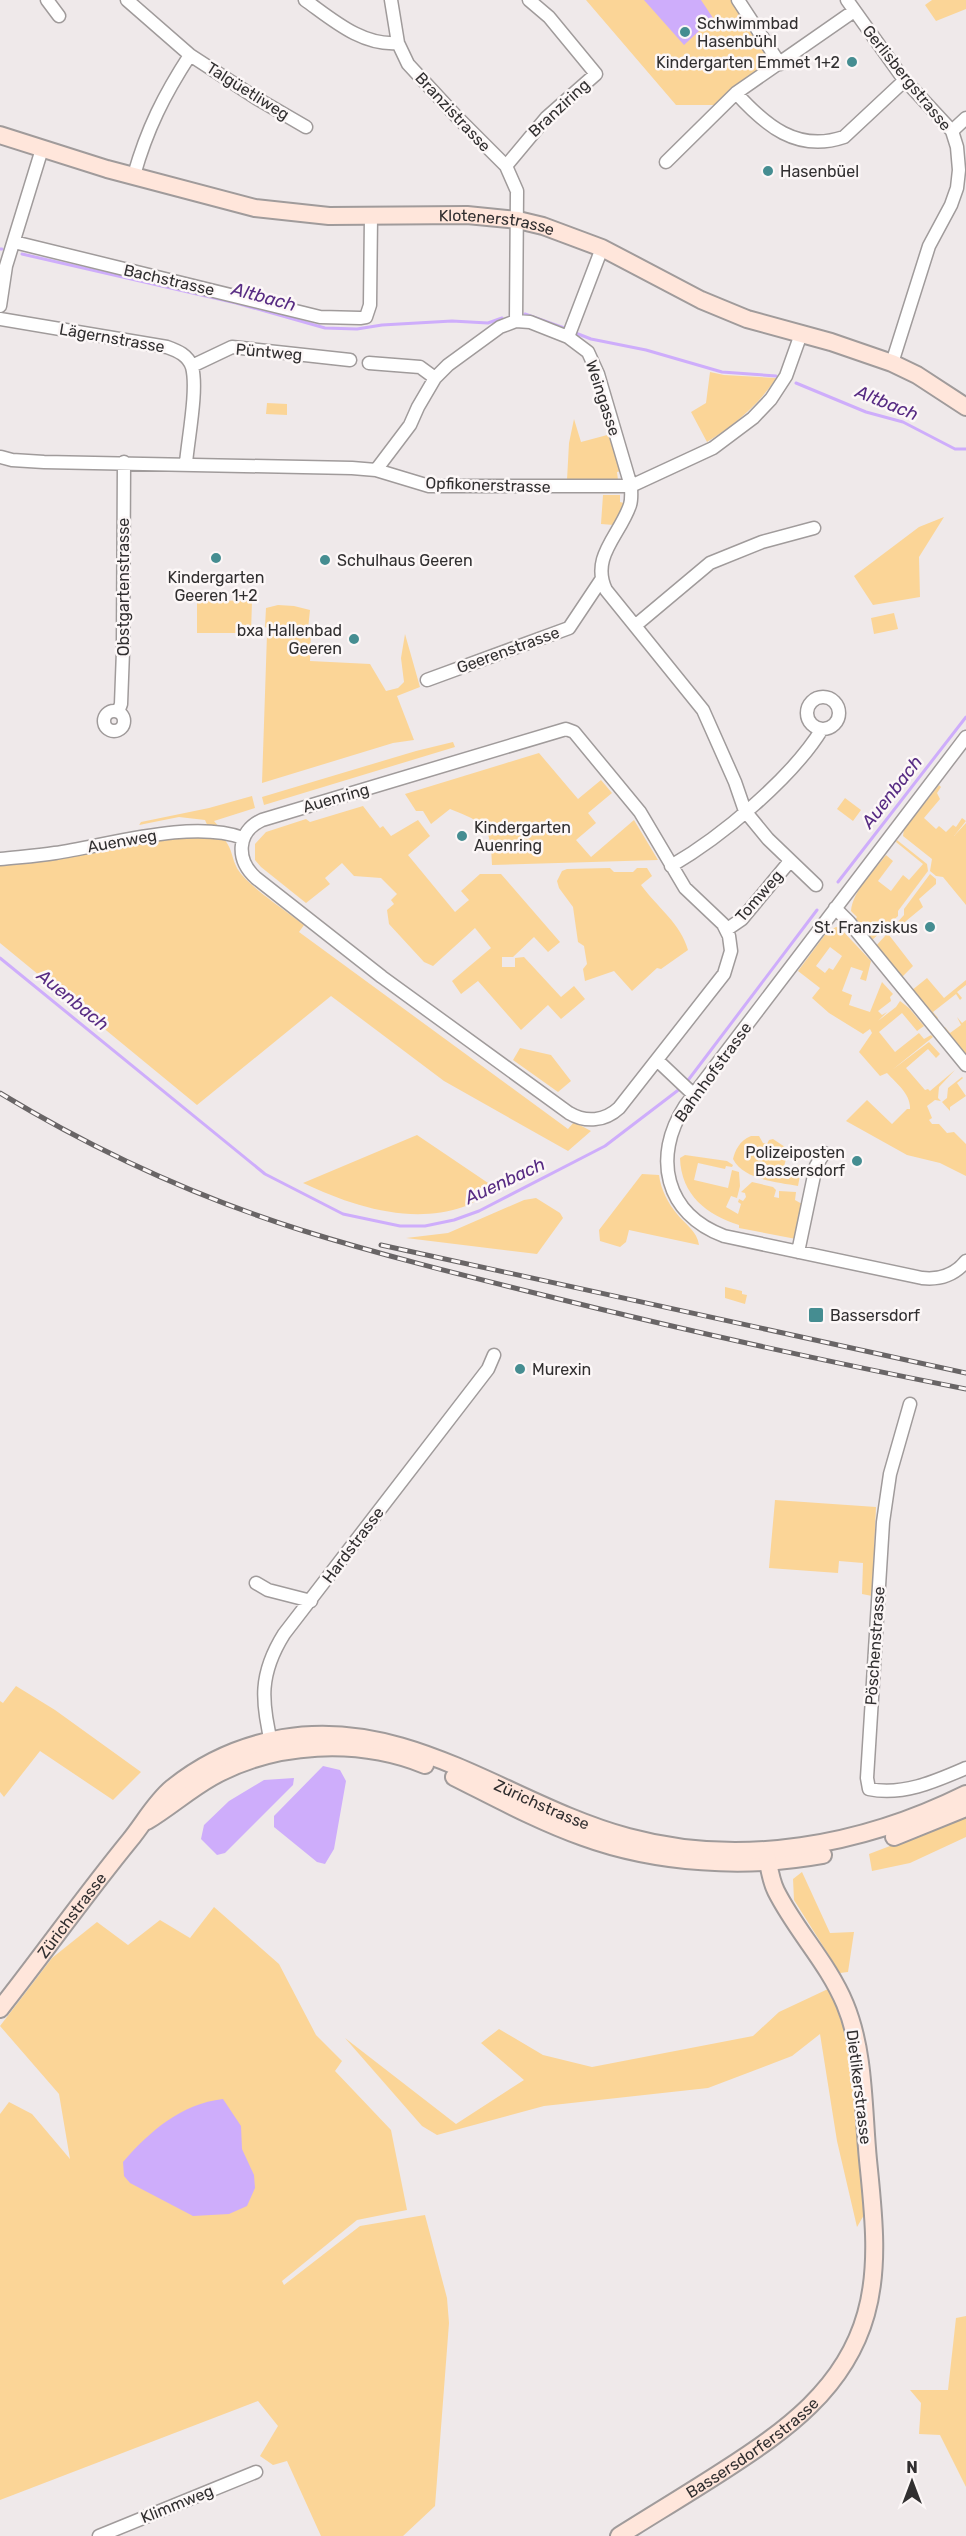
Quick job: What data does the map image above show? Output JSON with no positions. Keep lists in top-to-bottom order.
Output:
{
  "streets": {
    "main road": [
      "Klotenerstrasse",
      "Zürichstrasse",
      "Dietlikerstrasse",
      "Bassersdorferstrasse"
    ],
    "street": [
      "Gerlisbergstrasse",
      "Talgüetliweg",
      "Branziring",
      "Branzistrasse",
      "Bachstrasse",
      "Lägernstrasse",
      "Püntweg",
      "Weingasse",
      "Opfikonerstrasse",
      "Obstgartenstrasse",
      "Geerenstrasse",
      "Auenring",
      "Auenweg",
      "Tomweg",
      "Bahnhofstrasse",
      "Hardstrasse",
      "Pöschenstrasse",
      "Klimmweg"
    ]
  },
  "crossings": [
    ["Gerlisbergstrasse", "Klotenerstrasse"],
    ["Branziring", "Branzistrasse"],
    ["Branzistrasse", "Klotenerstrasse"],
    ["Branzistrasse", "Weingasse"],
    ["Klotenerstrasse", "Bachstrasse"],
    ["Klotenerstrasse", "Opfikonerstrasse"],
    ["Lägernstrasse", "Püntweg"],
    ["Weingasse", "Opfikonerstrasse"],
    ["Weingasse", "Geerenstrasse"],
    ["Opfikonerstrasse", "Obstgartenstrasse"],
    ["Opfikonerstrasse", "Geerenstrasse"],
    ["Auenring", "Auenweg"],
    ["Auenring", "Tomweg"],
    ["Hardstrasse", "Zürichstrasse"],
    ["Zürichstrasse", "Dietlikerstrasse"],
    ["Dietlikerstrasse", "Bassersdorferstrasse"]
  ],
  "water": ["Altbach", "Auenbach"],
  "places": {
    "other": [
      "Schwimmbad Hasenbühl",
      "Kindergarten Emmet 1+2",
      "Hasenbüel",
      "Kindergarten Geeren 1+2",
      "Schulhaus Geeren",
      "bxa Hallenbad Geeren",
      "Kindergarten Auenring",
      "St. Franziskus",
      "Polizeiposten Bassersdorf",
      "Murexin"
    ],
    "transit": ["Bassersdorf"]
  },
  "north": "top"
}
